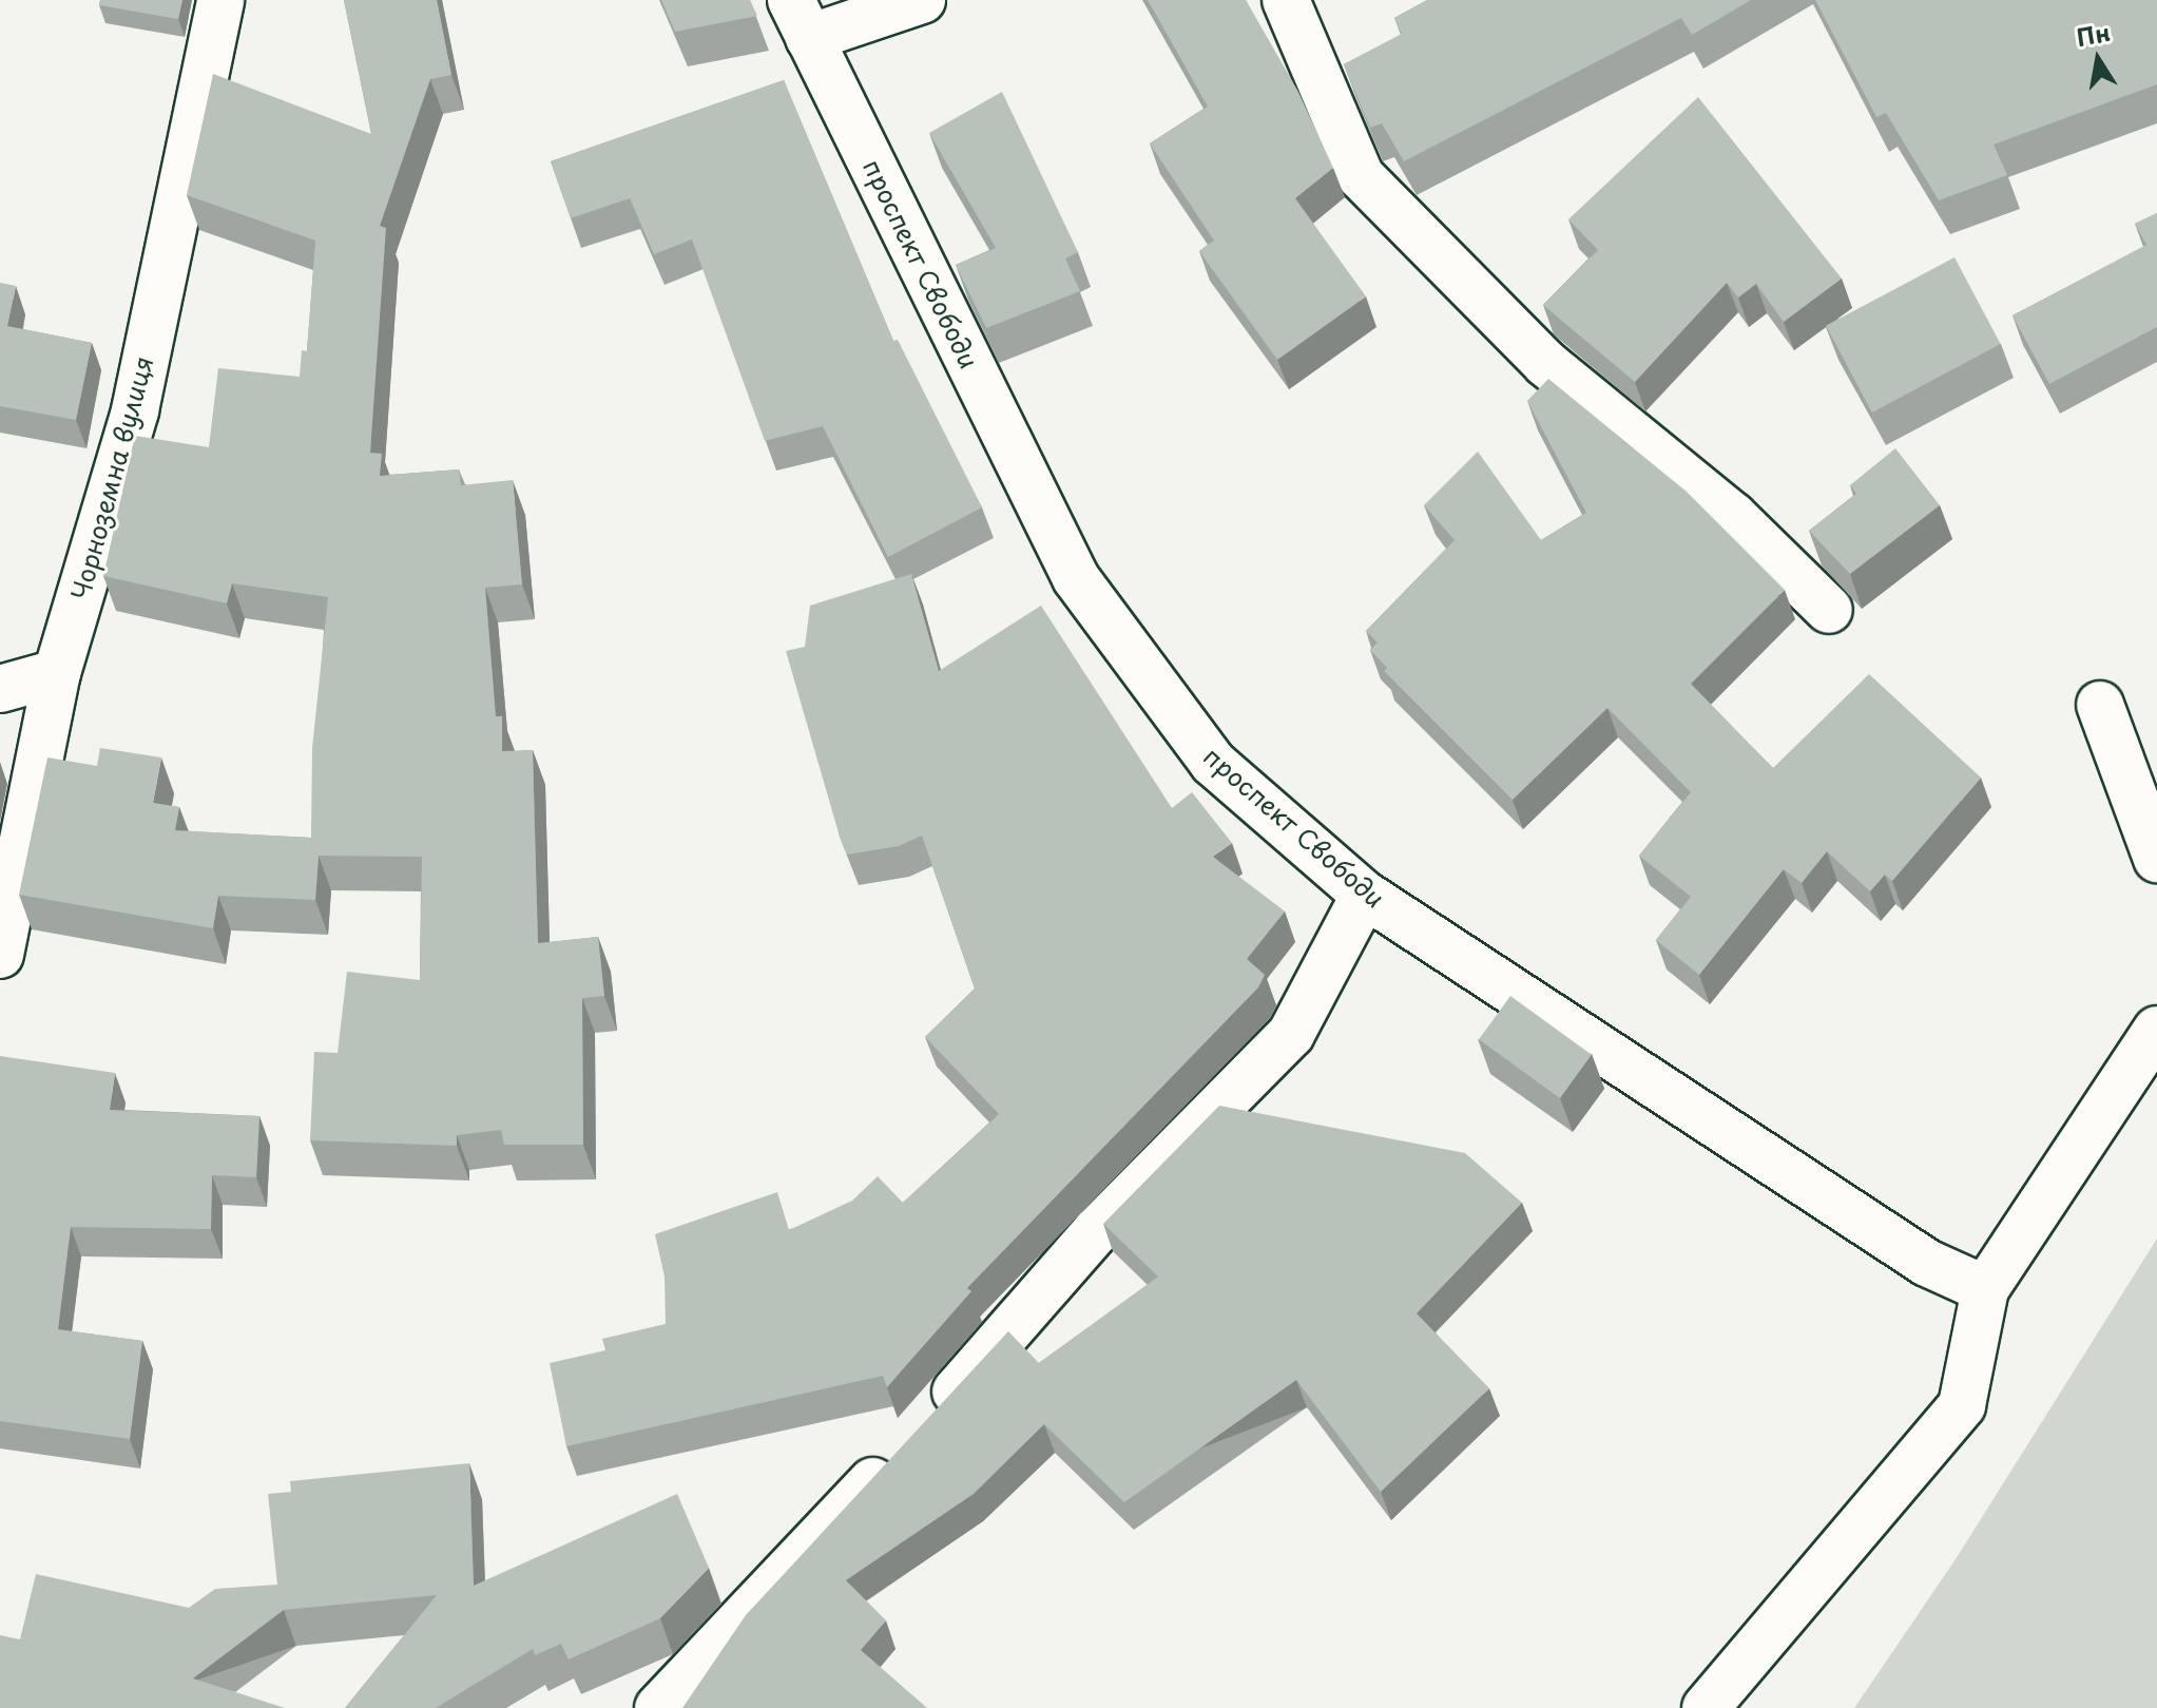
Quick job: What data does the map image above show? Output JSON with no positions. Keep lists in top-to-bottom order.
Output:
{
  "streets": {
    "street": ["проспект Свободи", "Чорноземна вулиця"]
  },
  "north": "top"
}
